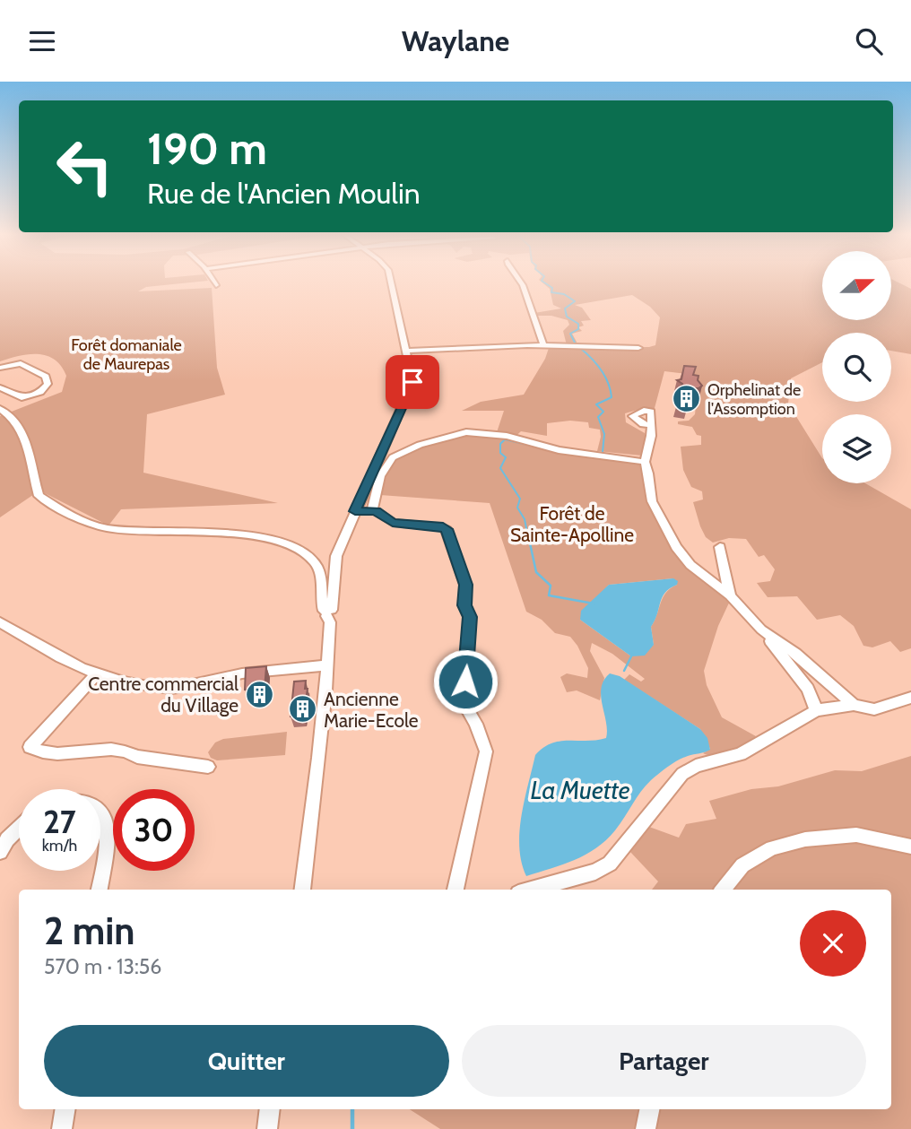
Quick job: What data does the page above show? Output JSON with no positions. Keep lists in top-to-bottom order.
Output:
{
  "water": ["La Muette"],
  "parks": ["Forêt domaniale de Maurepas", "Forêt de Sainte-Apolline"],
  "places": {
    "building": ["Orphelinat de l'Assomption", "Centre commercial du Village", "Ancienne Marie-Ecole"]
  },
  "north": "right",
  "page": {
    "header": "Waylane",
    "turn": ["190 m", "Rue de l'Ancien Moulin"],
    "speed": "27 km/h",
    "limit": "30",
    "heading": ["2 min", "570 m · 13:56"],
    "buttons": ["Quitter", "Partager"]
  }
}
